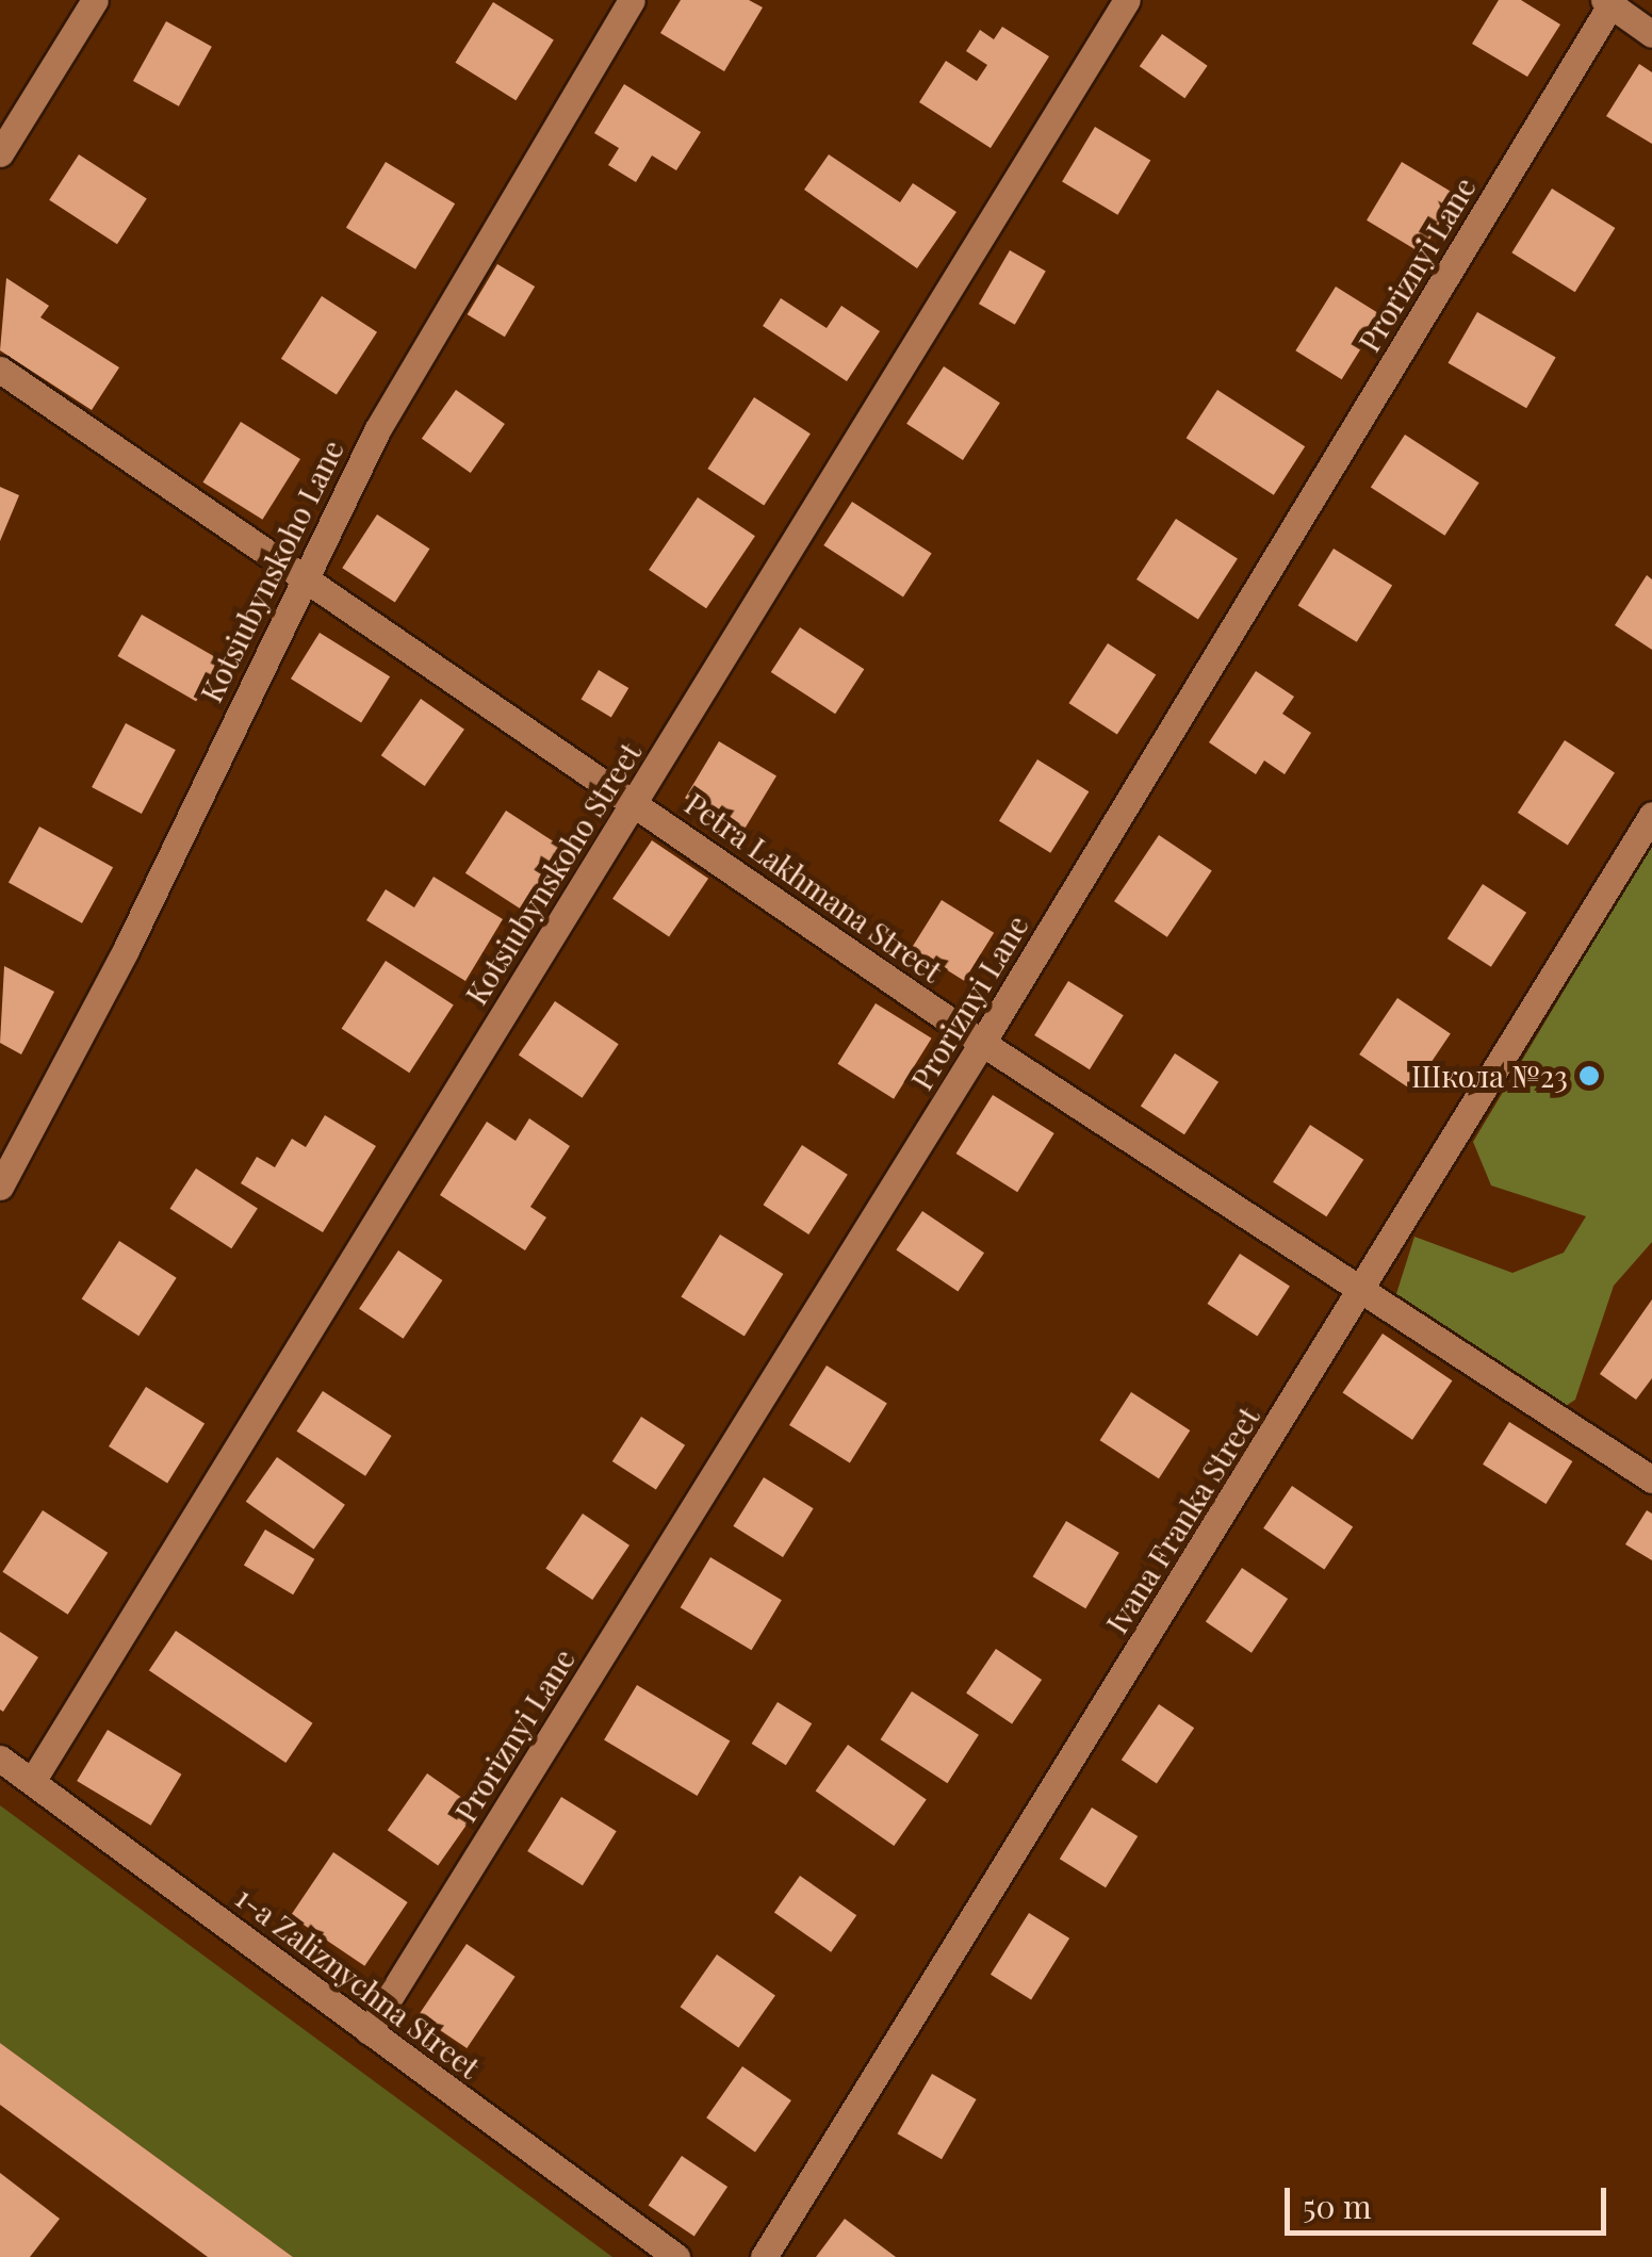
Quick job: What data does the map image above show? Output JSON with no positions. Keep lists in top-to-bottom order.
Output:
{
  "streets": {
    "street": [
      "Proriznyi Lane",
      "Kotsiubynskoho Lane",
      "Kotsiubynskoho Street",
      "Petra Lakhmana Street",
      "Ivana Franka Street",
      "1-a Zaliznychna Street"
    ]
  },
  "crossings": [
    ["Proriznyi Lane", "Petra Lakhmana Street"],
    ["Proriznyi Lane", "1-a Zaliznychna Street"],
    ["Kotsiubynskoho Lane", "Petra Lakhmana Street"],
    ["Kotsiubynskoho Street", "Petra Lakhmana Street"],
    ["Kotsiubynskoho Street", "1-a Zaliznychna Street"],
    ["Petra Lakhmana Street", "Ivana Franka Street"]
  ],
  "places": ["Школа №23"],
  "scale_bar": "50 m"
}
